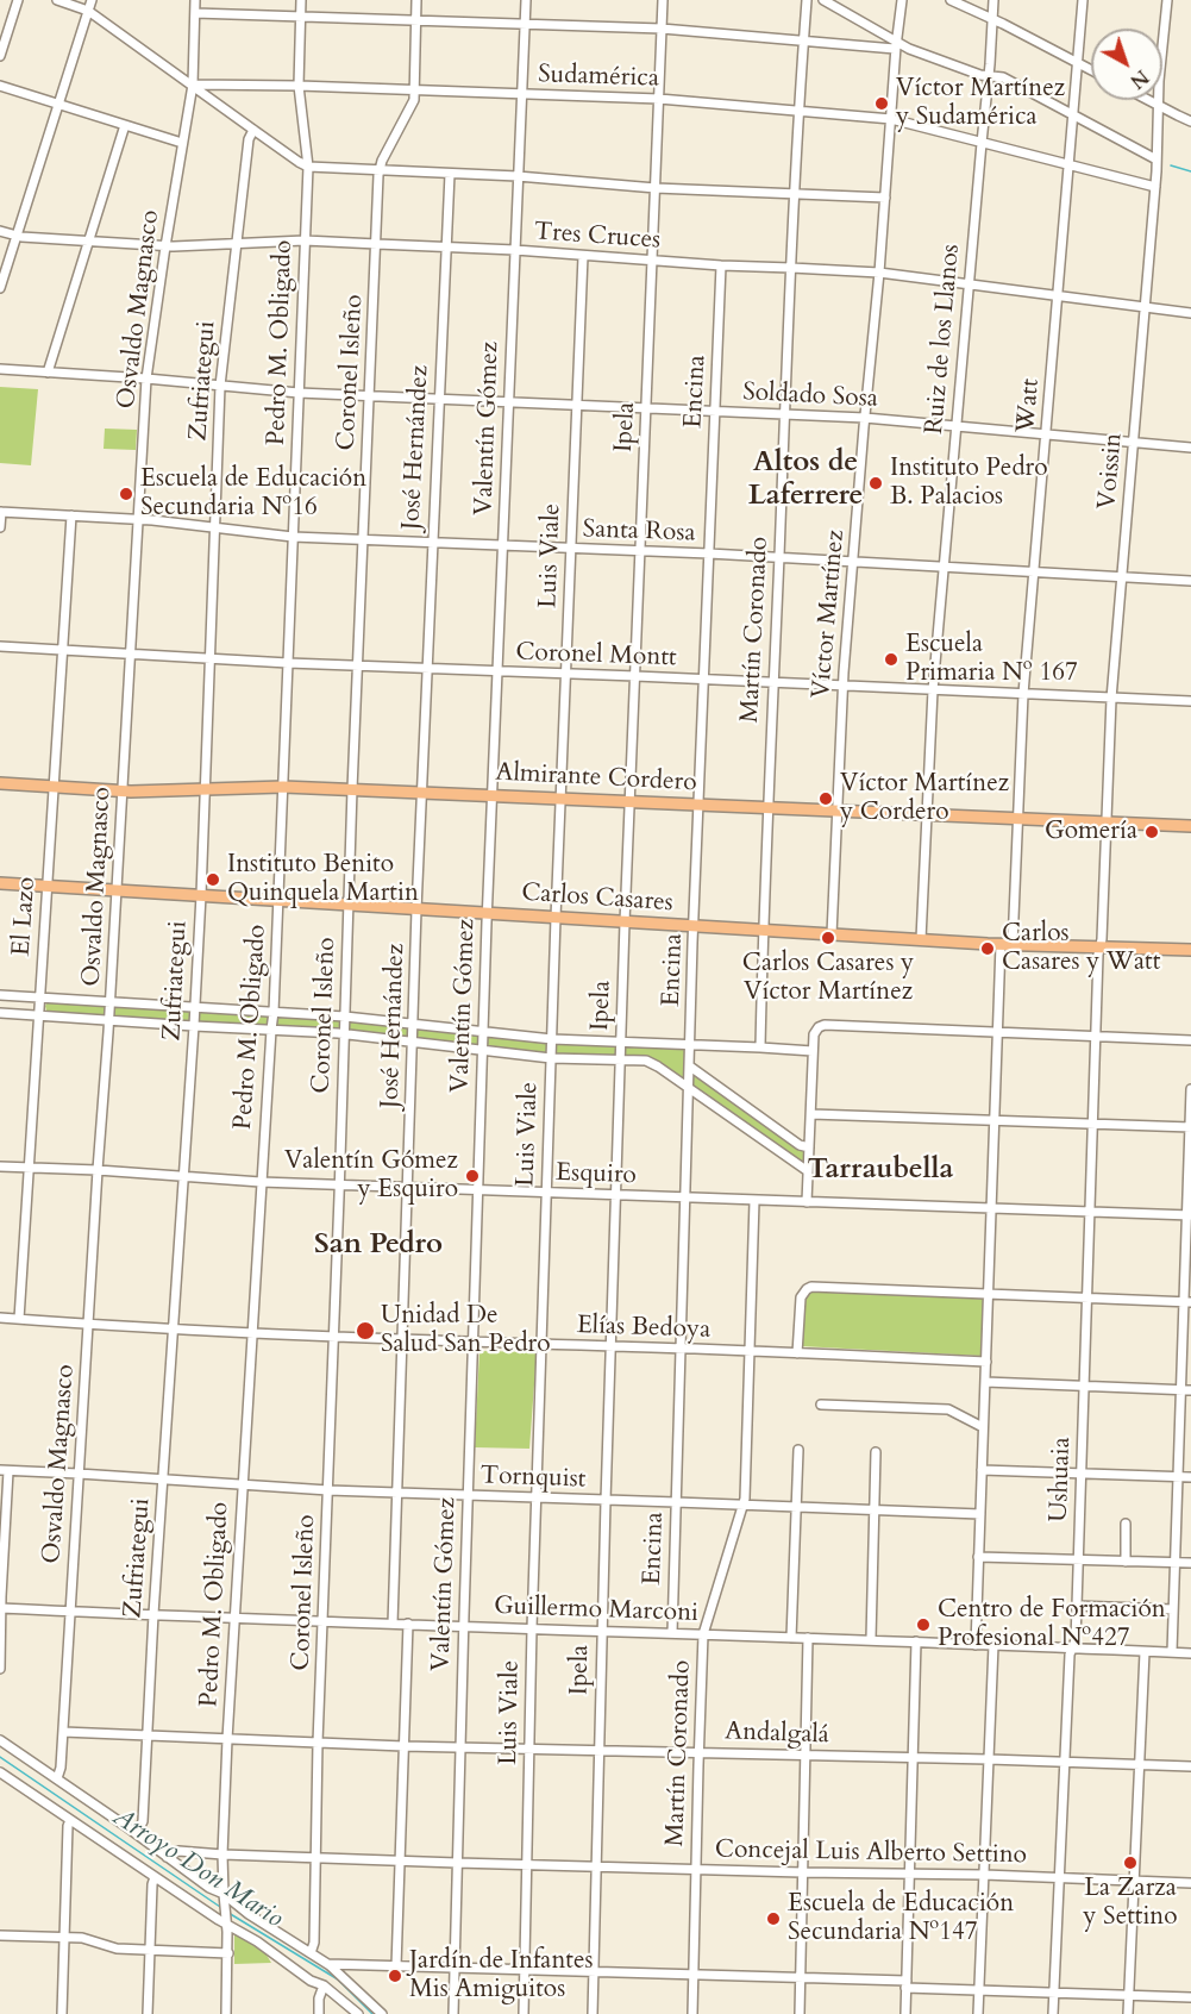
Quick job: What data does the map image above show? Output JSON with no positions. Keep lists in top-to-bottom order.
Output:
{
  "streets": {
    "main road": ["Almirante Cordero", "Carlos Casares"],
    "street": [
      "Sudamérica",
      "Tres Cruces",
      "Osvaldo Magnasco",
      "Ruiz de los Llanos",
      "Pedro M. Obligado",
      "Coronel Isleño",
      "Zufriategui",
      "Encina",
      "Soldado Sosa",
      "Watt",
      "Ipela",
      "Valentín Gómez",
      "José Hernández",
      "Voissin",
      "Santa Rosa",
      "Luis Viale",
      "Víctor Martínez",
      "Martín Coronado",
      "Coronel Montt",
      "El Lazo",
      "Esquiro",
      "Elías Bedoya",
      "Tornquist",
      "Ushuaia",
      "Guillermo Marconi",
      "Andalgalá",
      "Concejal Luis Alberto Settino"
    ]
  },
  "crossings": [
    ["Sudamérica", "Osvaldo Magnasco"],
    ["Sudamérica", "Ruiz de los Llanos"],
    ["Sudamérica", "Pedro M. Obligado"],
    ["Sudamérica", "Coronel Isleño"],
    ["Sudamérica", "Watt"],
    ["Sudamérica", "Ipela"],
    ["Sudamérica", "Valentín Gómez"],
    ["Sudamérica", "Voissin"],
    ["Sudamérica", "Víctor Martínez"],
    ["Sudamérica", "Martín Coronado"],
    ["Tres Cruces", "Osvaldo Magnasco"],
    ["Tres Cruces", "Ruiz de los Llanos"],
    ["Tres Cruces", "Pedro M. Obligado"],
    ["Tres Cruces", "Coronel Isleño"],
    ["Tres Cruces", "Zufriategui"],
    ["Tres Cruces", "Encina"],
    ["Tres Cruces", "Watt"],
    ["Tres Cruces", "Ipela"],
    ["Tres Cruces", "Valentín Gómez"],
    ["Tres Cruces", "José Hernández"],
    ["Tres Cruces", "Voissin"],
    ["Tres Cruces", "Luis Viale"],
    ["Tres Cruces", "Víctor Martínez"],
    ["Tres Cruces", "Martín Coronado"],
    ["Osvaldo Magnasco", "Soldado Sosa"],
    ["Osvaldo Magnasco", "Santa Rosa"],
    ["Osvaldo Magnasco", "Coronel Montt"],
    ["Osvaldo Magnasco", "Almirante Cordero"],
    ["Osvaldo Magnasco", "Carlos Casares"],
    ["Osvaldo Magnasco", "Esquiro"],
    ["Osvaldo Magnasco", "Elías Bedoya"],
    ["Osvaldo Magnasco", "Tornquist"],
    ["Osvaldo Magnasco", "Guillermo Marconi"],
    ["Osvaldo Magnasco", "Andalgalá"],
    ["Ruiz de los Llanos", "Soldado Sosa"],
    ["Ruiz de los Llanos", "Santa Rosa"],
    ["Ruiz de los Llanos", "Coronel Montt"],
    ["Ruiz de los Llanos", "Almirante Cordero"],
    ["Ruiz de los Llanos", "Carlos Casares"],
    ["Pedro M. Obligado", "Soldado Sosa"],
    ["Pedro M. Obligado", "Santa Rosa"],
    ["Pedro M. Obligado", "Coronel Montt"],
    ["Pedro M. Obligado", "Almirante Cordero"],
    ["Pedro M. Obligado", "Carlos Casares"],
    ["Pedro M. Obligado", "Esquiro"],
    ["Pedro M. Obligado", "Elías Bedoya"],
    ["Pedro M. Obligado", "Tornquist"],
    ["Pedro M. Obligado", "Guillermo Marconi"],
    ["Pedro M. Obligado", "Andalgalá"],
    ["Pedro M. Obligado", "Concejal Luis Alberto Settino"],
    ["Coronel Isleño", "Soldado Sosa"],
    ["Coronel Isleño", "Santa Rosa"],
    ["Coronel Isleño", "Coronel Montt"],
    ["Coronel Isleño", "Almirante Cordero"],
    ["Coronel Isleño", "Carlos Casares"],
    ["Coronel Isleño", "Esquiro"],
    ["Coronel Isleño", "Elías Bedoya"],
    ["Coronel Isleño", "Tornquist"],
    ["Coronel Isleño", "Guillermo Marconi"],
    ["Coronel Isleño", "Andalgalá"],
    ["Coronel Isleño", "Concejal Luis Alberto Settino"],
    ["Zufriategui", "Soldado Sosa"],
    ["Zufriategui", "Santa Rosa"],
    ["Zufriategui", "Coronel Montt"],
    ["Zufriategui", "Almirante Cordero"],
    ["Zufriategui", "Carlos Casares"],
    ["Zufriategui", "Esquiro"],
    ["Zufriategui", "Elías Bedoya"],
    ["Zufriategui", "Tornquist"],
    ["Zufriategui", "Guillermo Marconi"],
    ["Zufriategui", "Andalgalá"],
    ["Encina", "Soldado Sosa"],
    ["Encina", "Santa Rosa"],
    ["Encina", "Coronel Montt"],
    ["Encina", "Almirante Cordero"],
    ["Encina", "Carlos Casares"],
    ["Encina", "Esquiro"],
    ["Encina", "Elías Bedoya"],
    ["Encina", "Tornquist"],
    ["Encina", "Guillermo Marconi"],
    ["Soldado Sosa", "Watt"],
    ["Soldado Sosa", "Ipela"],
    ["Soldado Sosa", "Valentín Gómez"],
    ["Soldado Sosa", "José Hernández"],
    ["Soldado Sosa", "Voissin"],
    ["Soldado Sosa", "Luis Viale"],
    ["Soldado Sosa", "Víctor Martínez"],
    ["Soldado Sosa", "Martín Coronado"],
    ["Watt", "Santa Rosa"],
    ["Watt", "Coronel Montt"],
    ["Watt", "Almirante Cordero"],
    ["Watt", "Carlos Casares"],
    ["Watt", "Esquiro"],
    ["Watt", "Elías Bedoya"],
    ["Watt", "Tornquist"],
    ["Watt", "Guillermo Marconi"],
    ["Ipela", "Santa Rosa"],
    ["Ipela", "Coronel Montt"],
    ["Ipela", "Almirante Cordero"],
    ["Ipela", "Carlos Casares"],
    ["Ipela", "Esquiro"],
    ["Ipela", "Elías Bedoya"],
    ["Ipela", "Tornquist"],
    ["Ipela", "Guillermo Marconi"],
    ["Ipela", "Andalgalá"],
    ["Ipela", "Concejal Luis Alberto Settino"],
    ["Valentín Gómez", "Santa Rosa"],
    ["Valentín Gómez", "Coronel Montt"],
    ["Valentín Gómez", "Almirante Cordero"],
    ["Valentín Gómez", "Carlos Casares"],
    ["Valentín Gómez", "Esquiro"],
    ["Valentín Gómez", "Elías Bedoya"],
    ["Valentín Gómez", "Tornquist"],
    ["Valentín Gómez", "Guillermo Marconi"],
    ["Valentín Gómez", "Andalgalá"],
    ["Valentín Gómez", "Concejal Luis Alberto Settino"],
    ["José Hernández", "Santa Rosa"],
    ["José Hernández", "Coronel Montt"],
    ["José Hernández", "Almirante Cordero"],
    ["José Hernández", "Carlos Casares"],
    ["José Hernández", "Esquiro"],
    ["José Hernández", "Elías Bedoya"],
    ["José Hernández", "Tornquist"],
    ["José Hernández", "Guillermo Marconi"],
    ["Voissin", "Santa Rosa"],
    ["Voissin", "Coronel Montt"],
    ["Voissin", "Almirante Cordero"],
    ["Voissin", "Carlos Casares"],
    ["Voissin", "Ushuaia"],
    ["Santa Rosa", "Luis Viale"],
    ["Santa Rosa", "Víctor Martínez"],
    ["Santa Rosa", "Martín Coronado"],
    ["Santa Rosa", "El Lazo"],
    ["Luis Viale", "Coronel Montt"],
    ["Luis Viale", "Almirante Cordero"],
    ["Luis Viale", "Carlos Casares"],
    ["Luis Viale", "Esquiro"],
    ["Luis Viale", "Elías Bedoya"],
    ["Luis Viale", "Tornquist"],
    ["Luis Viale", "Guillermo Marconi"],
    ["Luis Viale", "Andalgalá"],
    ["Luis Viale", "Concejal Luis Alberto Settino"],
    ["Víctor Martínez", "Coronel Montt"],
    ["Víctor Martínez", "Almirante Cordero"],
    ["Víctor Martínez", "Carlos Casares"],
    ["Martín Coronado", "Coronel Montt"],
    ["Martín Coronado", "Almirante Cordero"],
    ["Martín Coronado", "Carlos Casares"],
    ["Martín Coronado", "Esquiro"],
    ["Martín Coronado", "Elías Bedoya"],
    ["Martín Coronado", "Tornquist"],
    ["Martín Coronado", "Guillermo Marconi"],
    ["Martín Coronado", "Andalgalá"],
    ["Martín Coronado", "Concejal Luis Alberto Settino"],
    ["Coronel Montt", "El Lazo"],
    ["Almirante Cordero", "El Lazo"],
    ["Carlos Casares", "El Lazo"],
    ["Carlos Casares", "Ushuaia"],
    ["El Lazo", "Esquiro"],
    ["El Lazo", "Elías Bedoya"],
    ["Esquiro", "Ushuaia"],
    ["Ushuaia", "Guillermo Marconi"],
    ["Ushuaia", "Andalgalá"],
    ["Ushuaia", "Concejal Luis Alberto Settino"]
  ],
  "districts": ["Altos de Laferrere", "Tarraubella", "San Pedro"],
  "water": ["Arroyo Don Mario"],
  "places": [
    "Víctor Martínez y Sudamérica",
    "Instituto Pedro B. Palacios",
    "Escuela de Educación Secundaria Nº16",
    "Escuela Primaria Nº 167",
    "Víctor Martínez y Cordero",
    "Gomería",
    "Instituto Benito Quinquela Martin",
    "Carlos Casares y Víctor Martínez",
    "Carlos Casares y Watt",
    "Valentín Gómez y Esquiro",
    "Unidad De Salud San Pedro",
    "Centro de Formación Profesional Nº427",
    "La Zarza y Settino",
    "Escuela de Educación Secundaria Nº147",
    "Jardín de Infantes Mis Amiguitos"
  ],
  "north": "bottom right"
}
